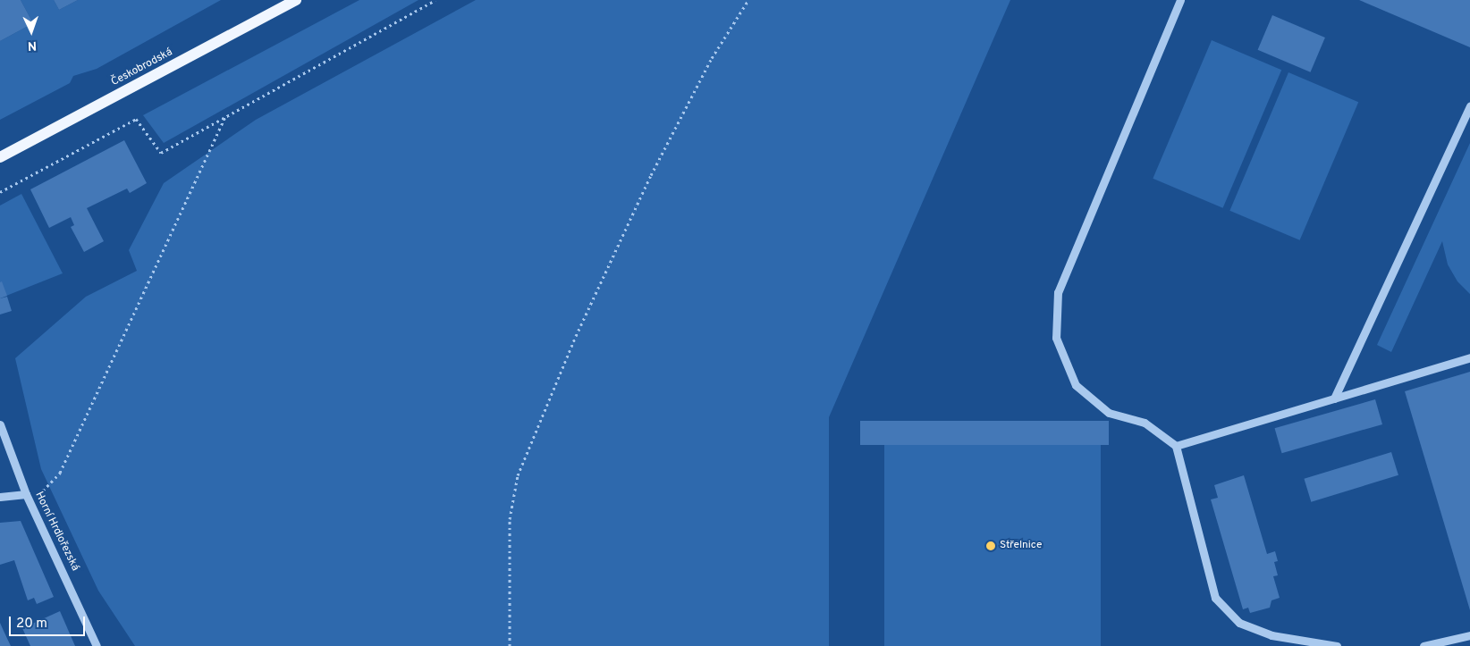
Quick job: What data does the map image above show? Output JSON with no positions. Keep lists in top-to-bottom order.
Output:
{
  "streets": {
    "main road": ["Českobrodská"],
    "street": ["Horní Hrdlořezská"]
  },
  "places": ["Střelnice"],
  "scale_bar": "20 m",
  "north": "bottom"
}
